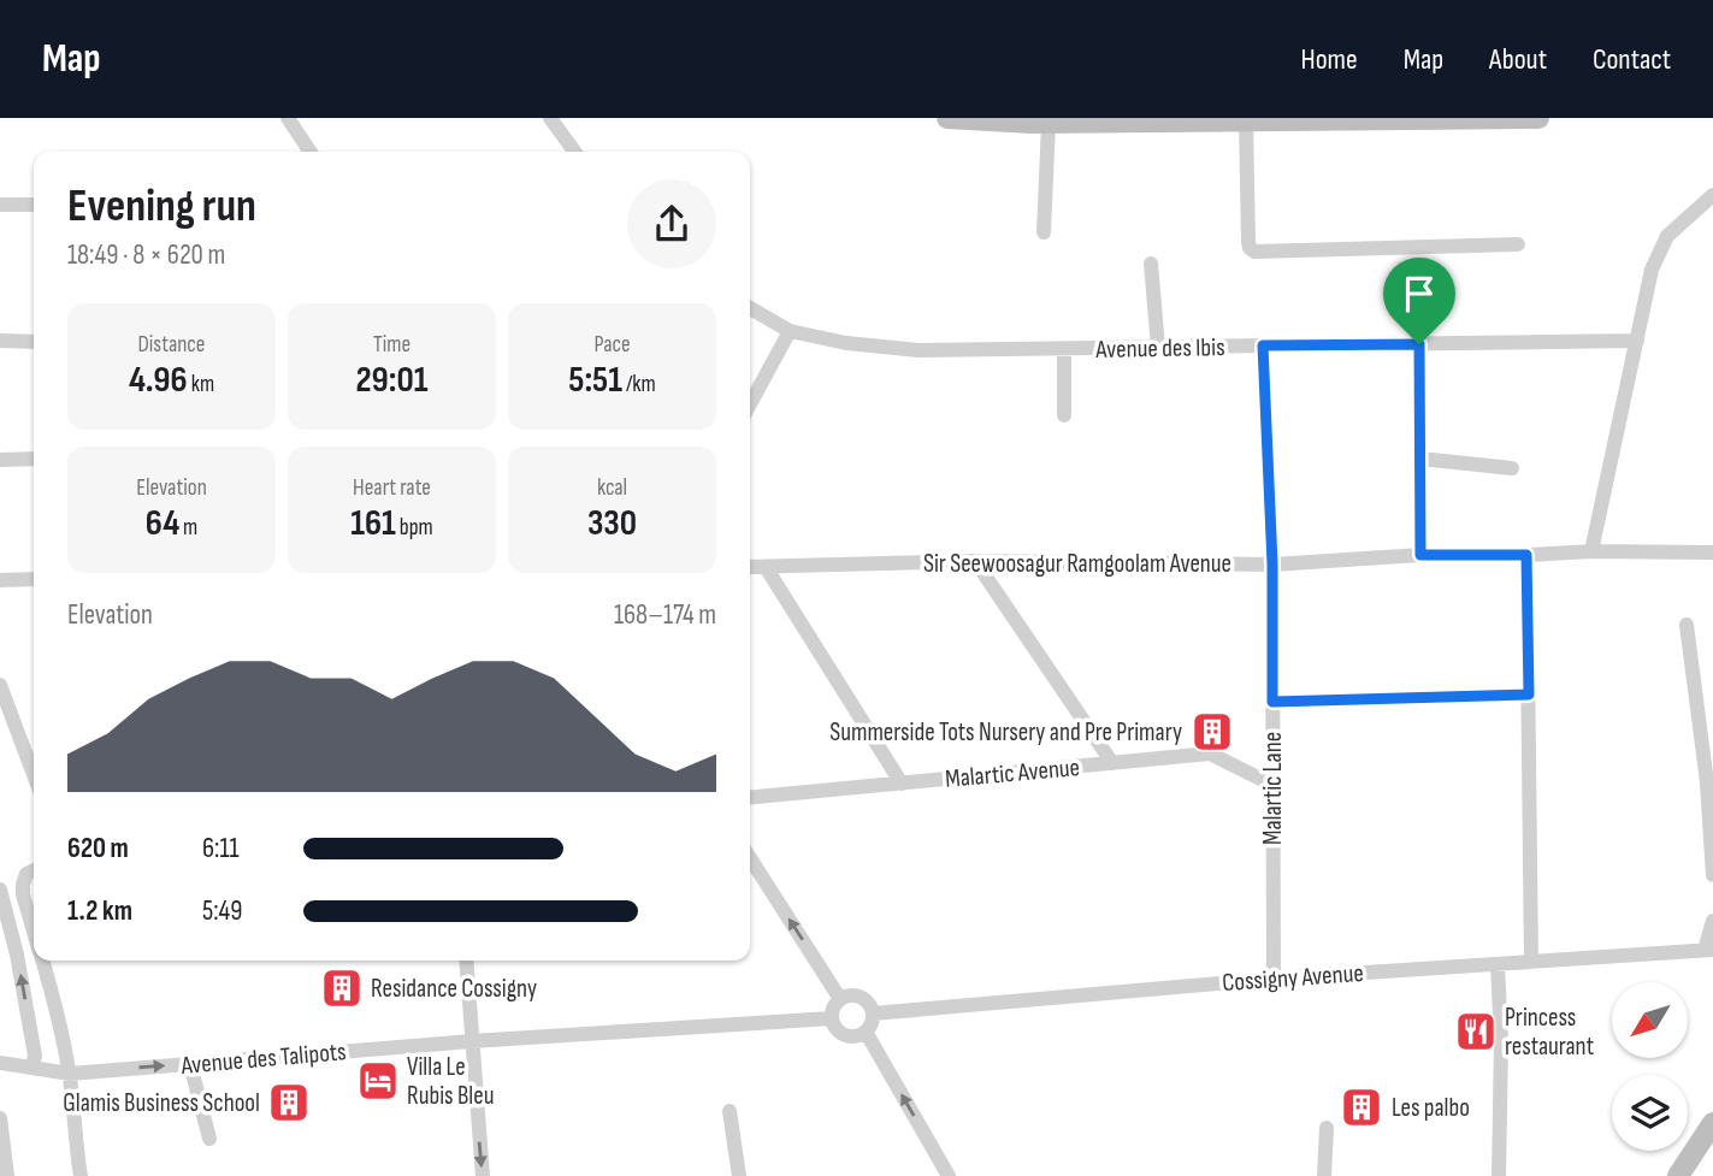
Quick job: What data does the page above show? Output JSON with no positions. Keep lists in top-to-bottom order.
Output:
{
  "streets": {
    "street": [
      "Avenue des Ibis",
      "Sir Seewoosagur Ramgoolam Avenue",
      "Malartic Avenue",
      "Malartic Lane",
      "Cossigny Avenue",
      "Avenue des Talipots"
    ]
  },
  "crossings": [
    ["Avenue des Ibis", "Malartic Lane"],
    ["Sir Seewoosagur Ramgoolam Avenue", "Malartic Lane"],
    ["Malartic Avenue", "Malartic Lane"],
    ["Malartic Lane", "Cossigny Avenue"],
    ["Cossigny Avenue", "Avenue des Talipots"]
  ],
  "places": {
    "building": [
      "Summerside Tots Nursery and Pre Primary",
      "Residance Cossigny",
      "Glamis Business School",
      "Les palbo"
    ],
    "restaurant": ["Princess restaurant"],
    "hotel": ["Villa Le Rubis Bleu"]
  },
  "north": "bottom left",
  "page": {
    "header": "Map",
    "nav": [
      "Home",
      "Map",
      "About",
      "Contact"
    ],
    "heading": ["Evening run", "18:49 · 8 × 620 m"],
    "stats": [
      ["Distance", "4.96 km"],
      ["Time", "29:01"],
      ["Pace", "5:51 /km"],
      ["Elevation", "64 m"],
      ["Heart rate", "161 bpm"],
      ["kcal", "330"]
    ],
    "chart": ["Elevation", "168–174 m"],
    "list": [
      {
        "name": "620 m",
        "note": "6:11"
      },
      {
        "name": "1.2 km",
        "note": "5:49"
      }
    ]
  }
}
